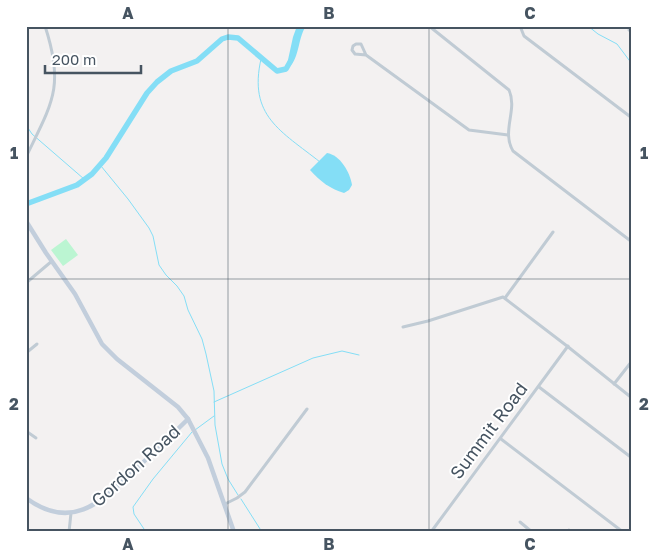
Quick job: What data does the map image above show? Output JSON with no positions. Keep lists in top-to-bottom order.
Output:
{
  "streets": {
    "street": ["Summit Road", "Gordon Road"]
  },
  "scale_bar": "200 m",
  "grid": {
    "columns": ["A", "B", "C"],
    "rows": ["1", "2"]
  }
}
